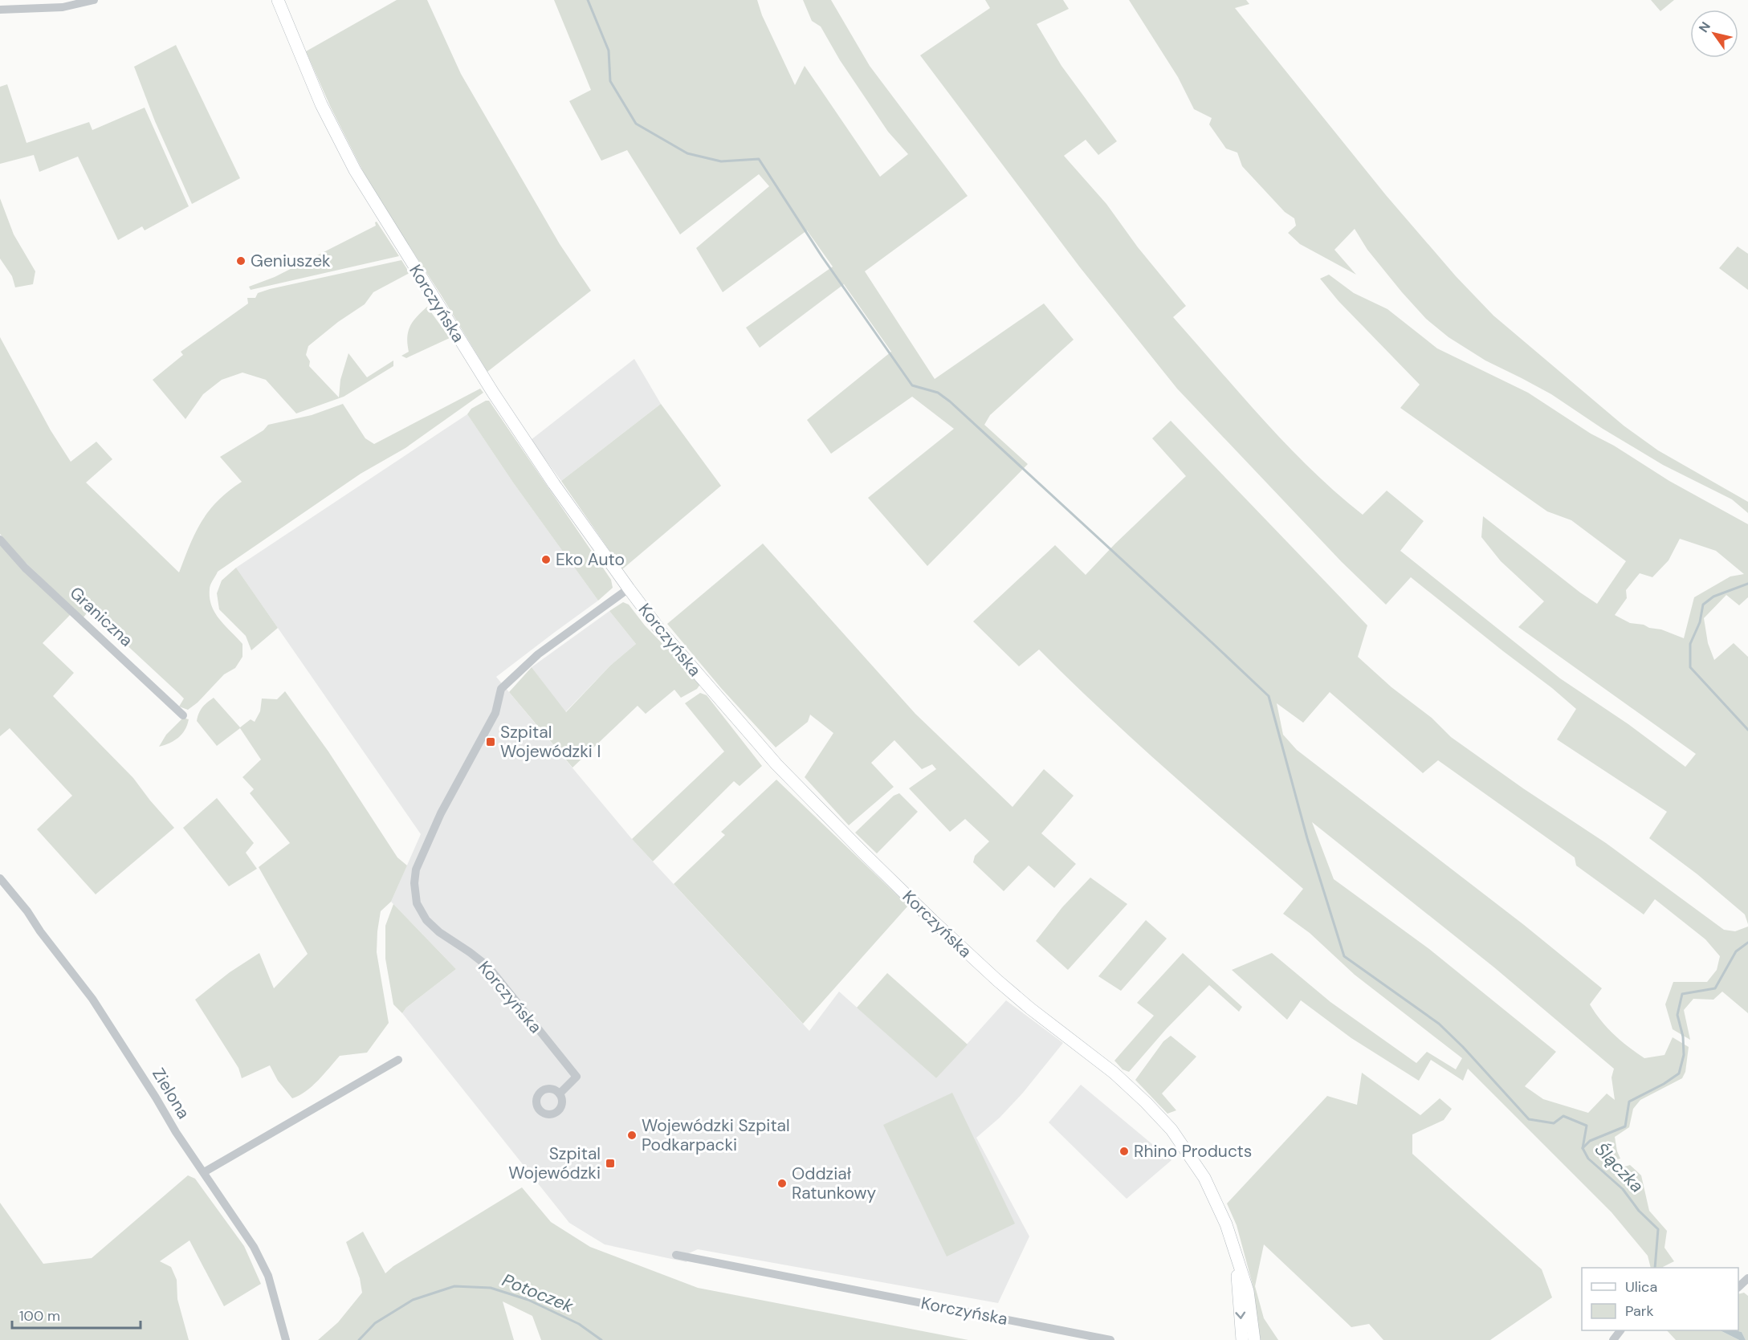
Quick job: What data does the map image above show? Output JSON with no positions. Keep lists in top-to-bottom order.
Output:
{
  "streets": {
    "main road": ["Korczyńska"],
    "street": ["Graniczna", "Zielona"]
  },
  "water": ["Ślączka", "Potoczek"],
  "places": {
    "other": [
      "Geniuszek",
      "Eko Auto",
      "Wojewódzki Szpital Podkarpacki",
      "Rhino Products",
      "Oddział Ratunkowy"
    ],
    "transit": ["Szpital Wojewódzki I", "Szpital Wojewódzki"]
  },
  "legend": ["Ulica", "Park"],
  "scale_bar": "100 m",
  "north": "top left"
}
